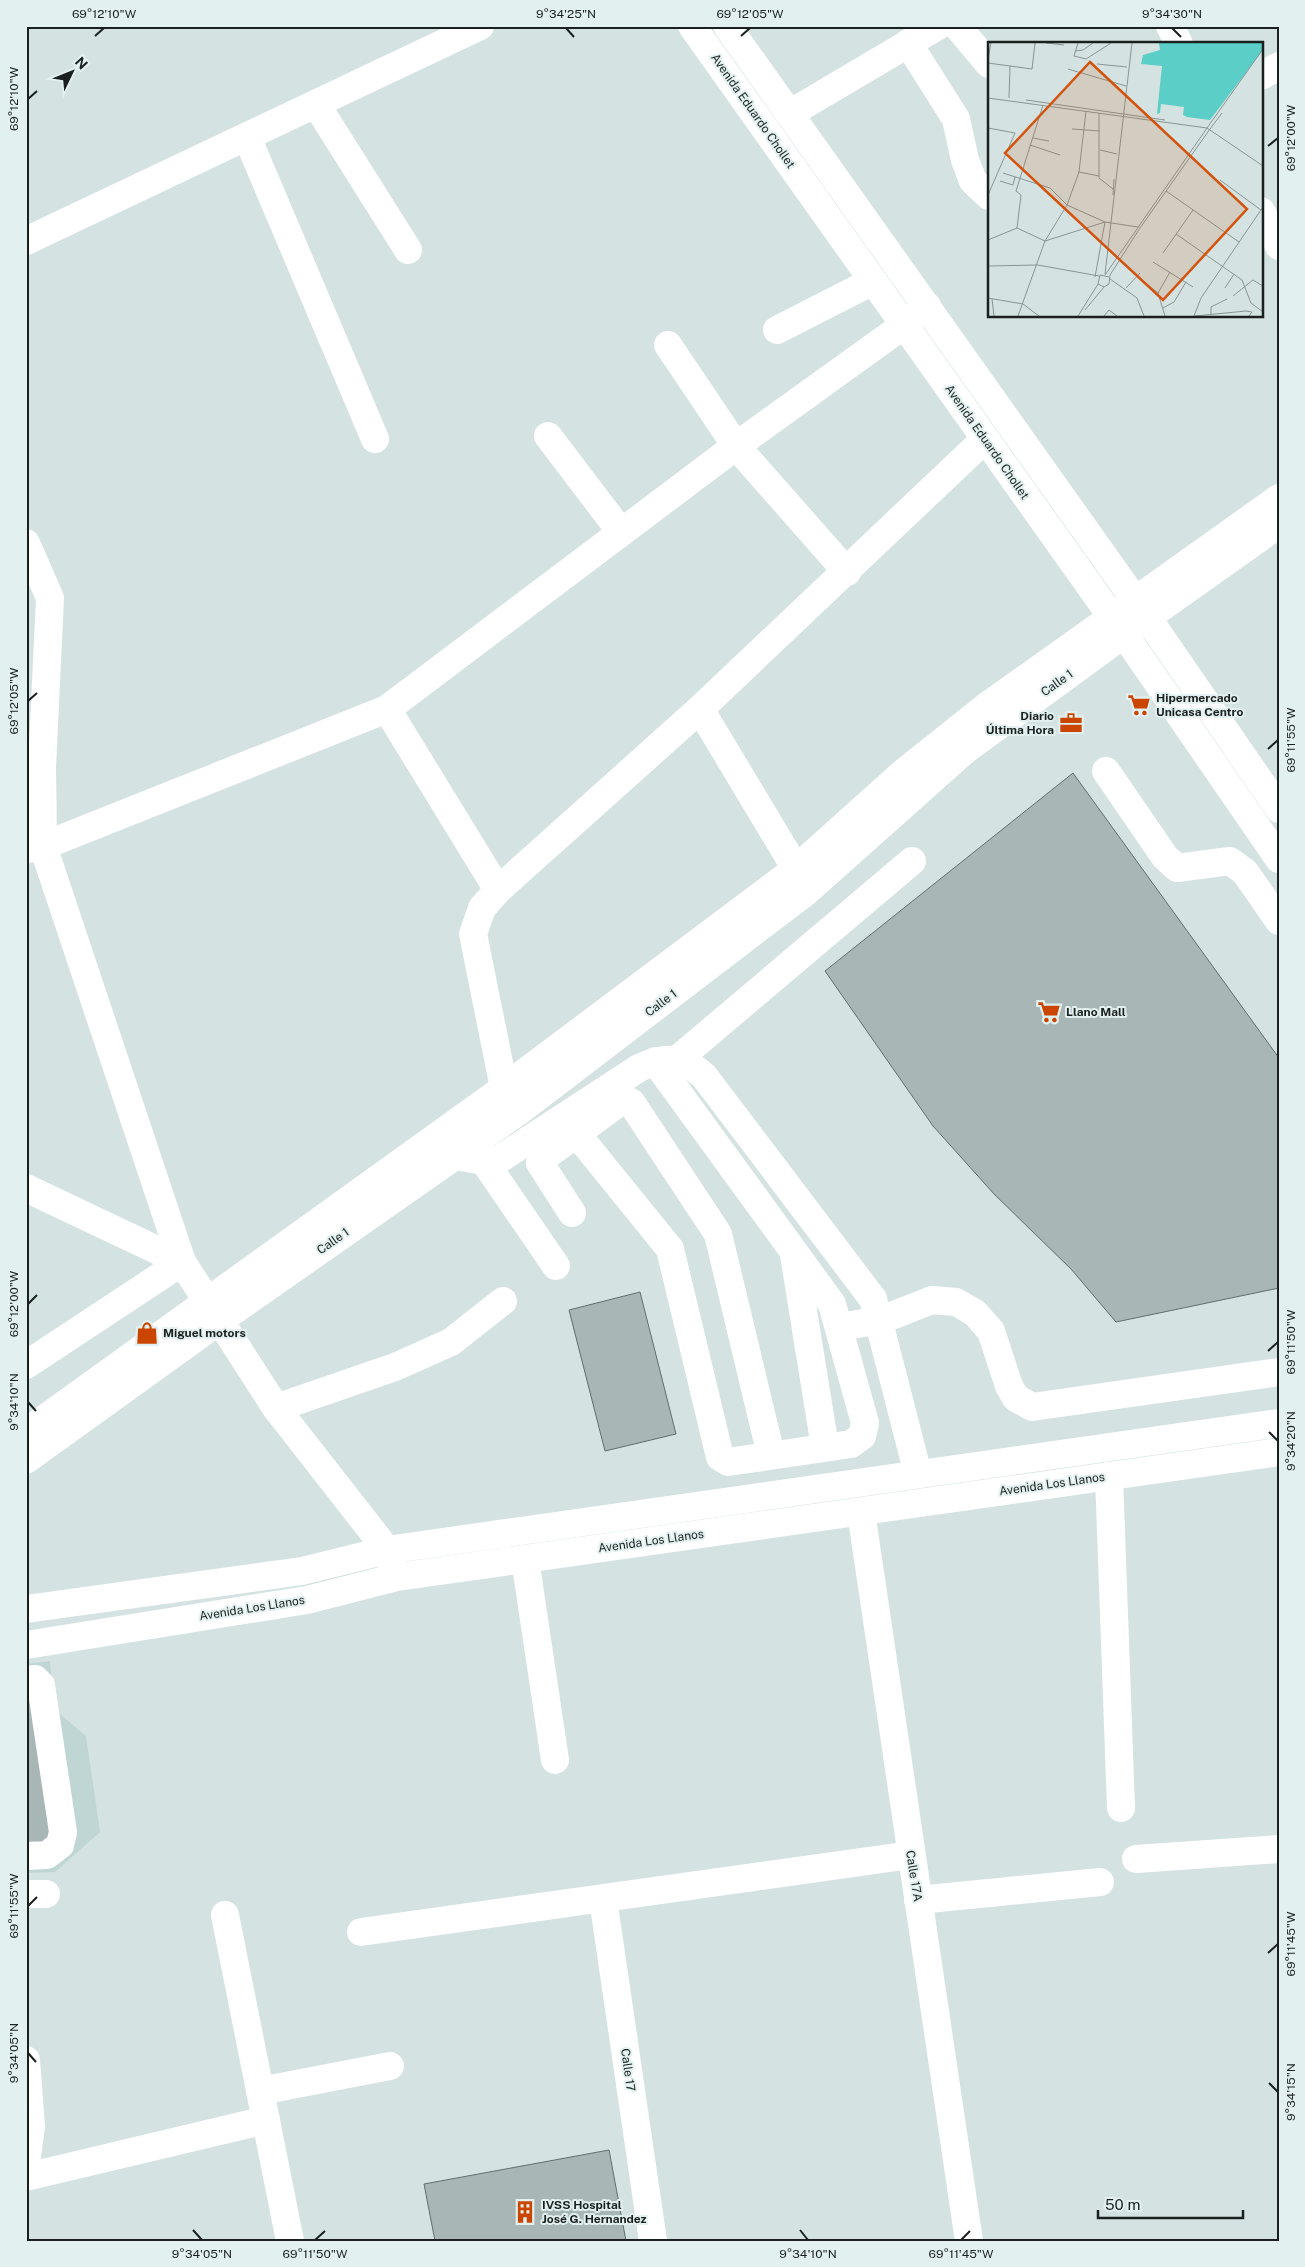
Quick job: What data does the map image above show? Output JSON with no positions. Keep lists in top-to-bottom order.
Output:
{
  "streets": {
    "street": [
      "Avenida Eduardo Chollet",
      "Calle 1",
      "Avenida Los Llanos",
      "Calle 17A",
      "Calle 17"
    ]
  },
  "crossings": [
    ["Avenida Eduardo Chollet", "Calle 1"],
    ["Avenida Los Llanos", "Calle 17A"]
  ],
  "places": {
    "supermarket": ["Hipermercado Unicasa Centro", "Llano Mall"],
    "office": ["Diario Última Hora"],
    "shop": ["Miguel motors"],
    "building": ["IVSS Hospital José G. Hernandez"]
  },
  "scale_bar": "50 m",
  "north": "top right",
  "coordinates": [
    "69°12'10\"W",
    "9°34'25\"N",
    "69°12'05\"W",
    "9°34'30\"N",
    "69°12'00\"W",
    "69°11'55\"W",
    "69°11'50\"W",
    "9°34'10\"N",
    "9°34'20\"N",
    "69°11'45\"W",
    "9°34'05\"N",
    "9°34'15\"N"
  ]
}
